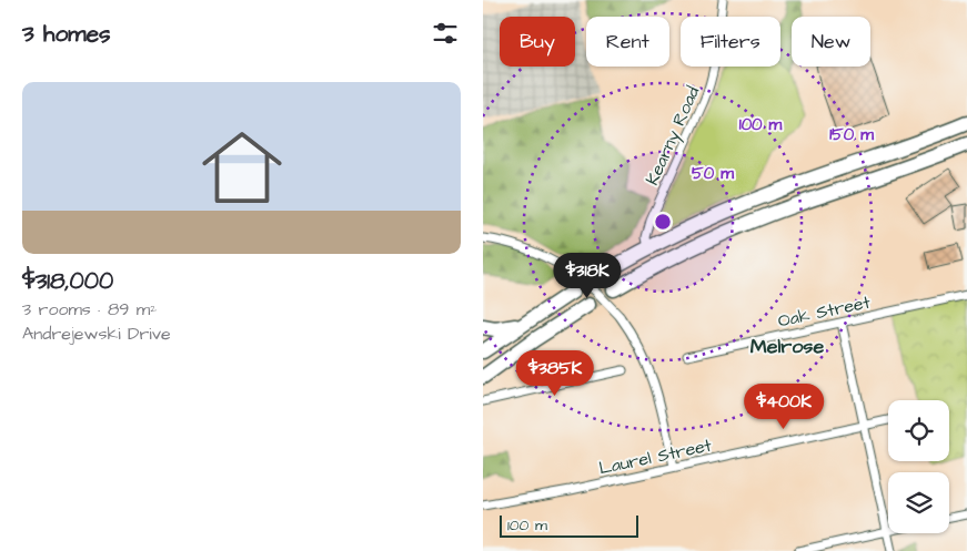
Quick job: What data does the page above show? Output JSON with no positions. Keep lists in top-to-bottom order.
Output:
{
  "streets": {
    "street": ["Kearny Road", "Oak Street", "Laurel Street"]
  },
  "districts": ["Melrose"],
  "scale_bar": "100 m",
  "page": {
    "heading": "3 homes",
    "chip": [
      "Buy",
      "Rent",
      "Filters",
      "New"
    ],
    "list": [
      {
        "name": "$318,000",
        "note": "3 rooms · 89 m² · Andrejewski Drive"
      }
    ],
    "price": ["$318K", "$385K", "$400K"],
    "scale": "100 m"
  },
  "rings": ["100 m", "150 m", "50 m"]
}
